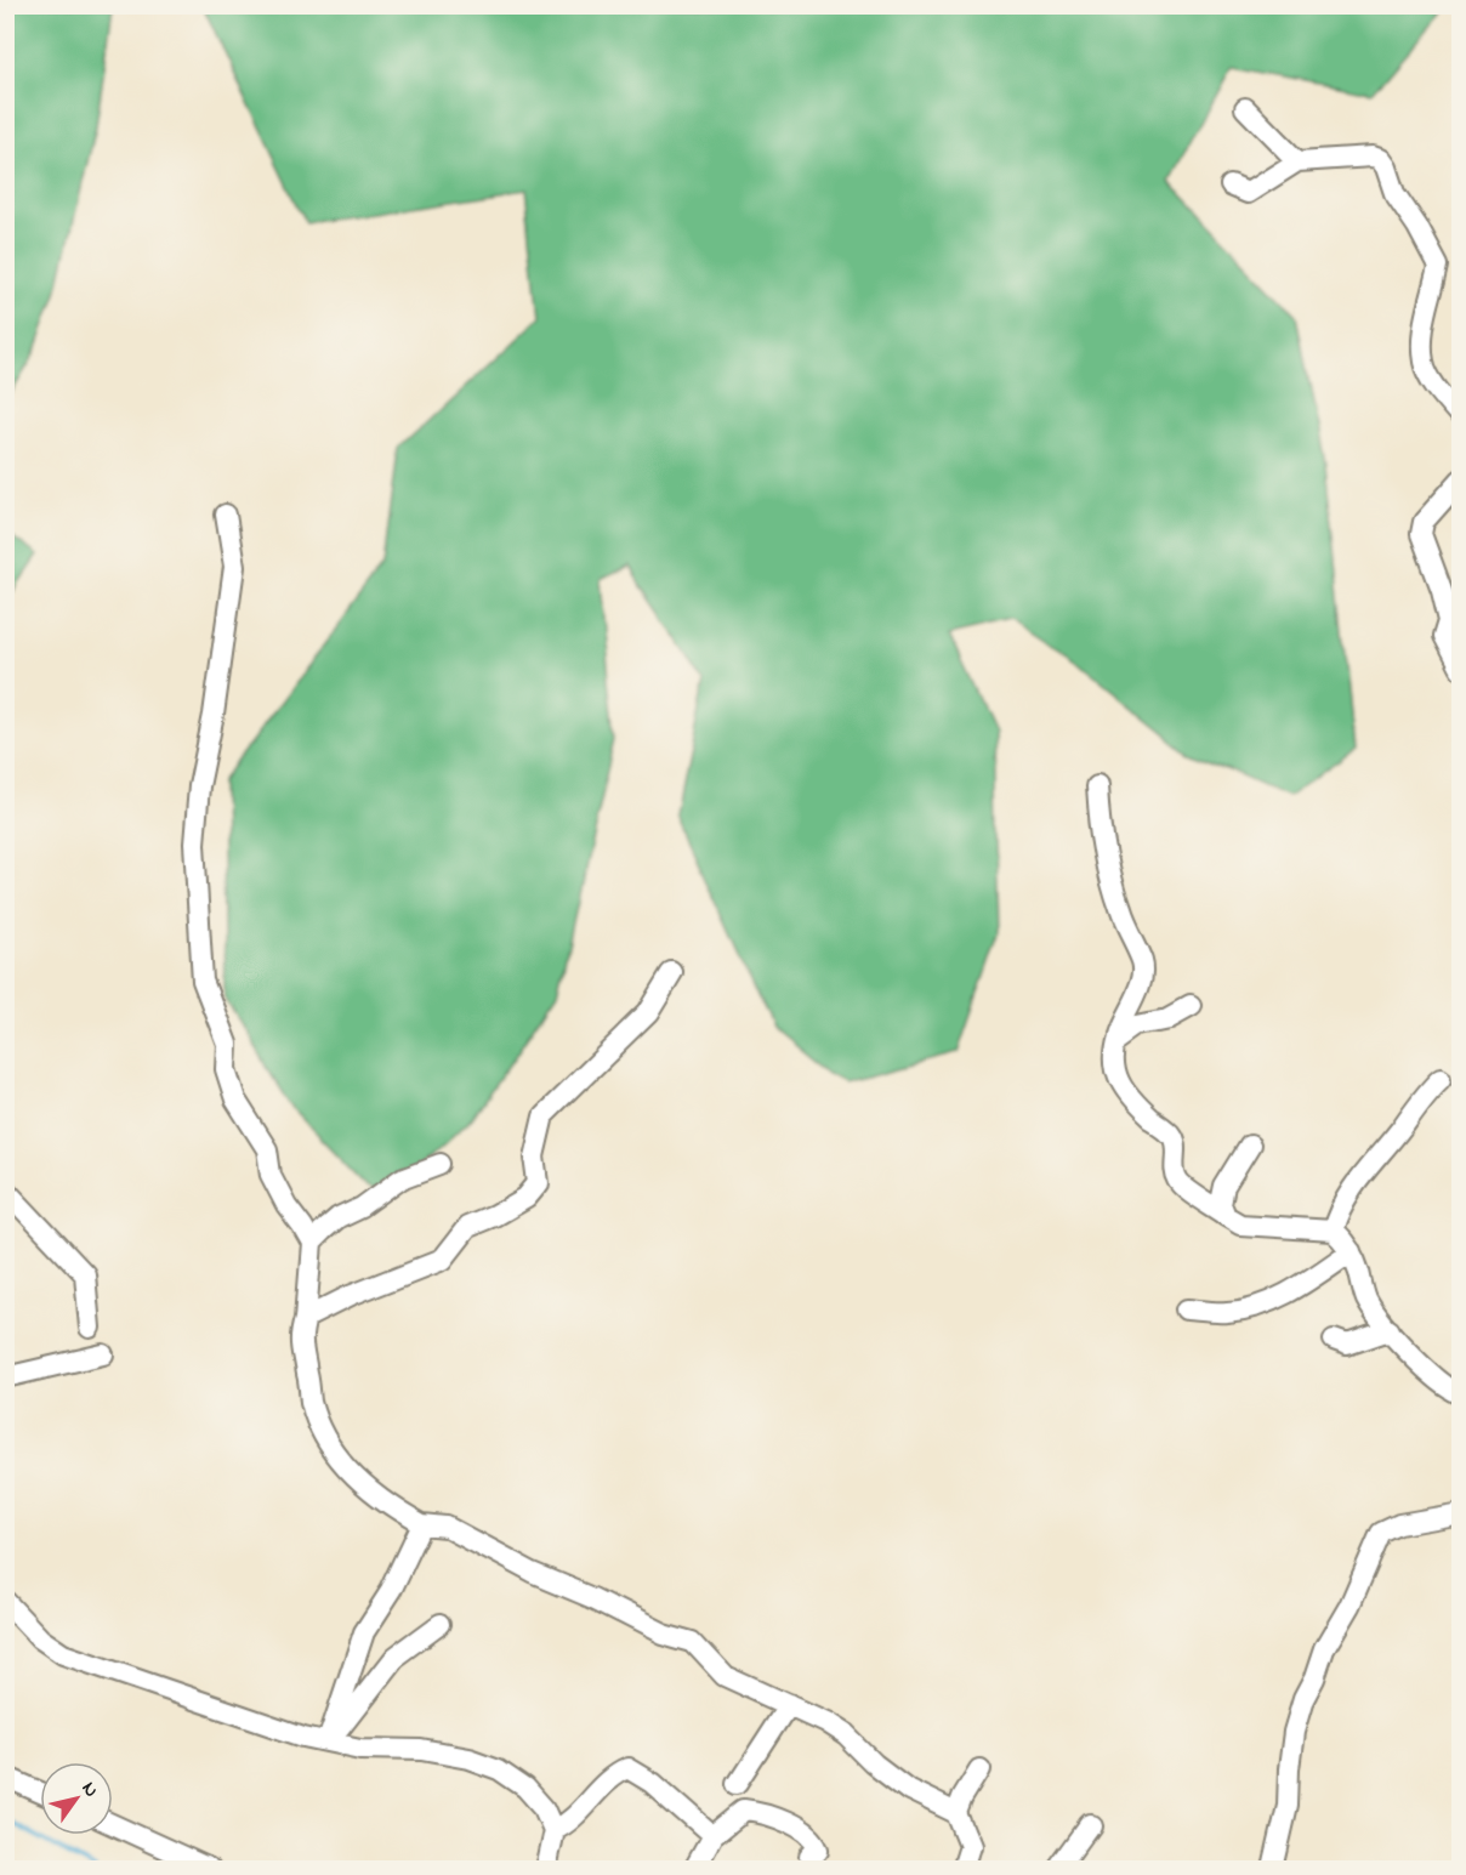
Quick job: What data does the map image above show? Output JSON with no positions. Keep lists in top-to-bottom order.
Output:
{
  "north": "top right"
}
